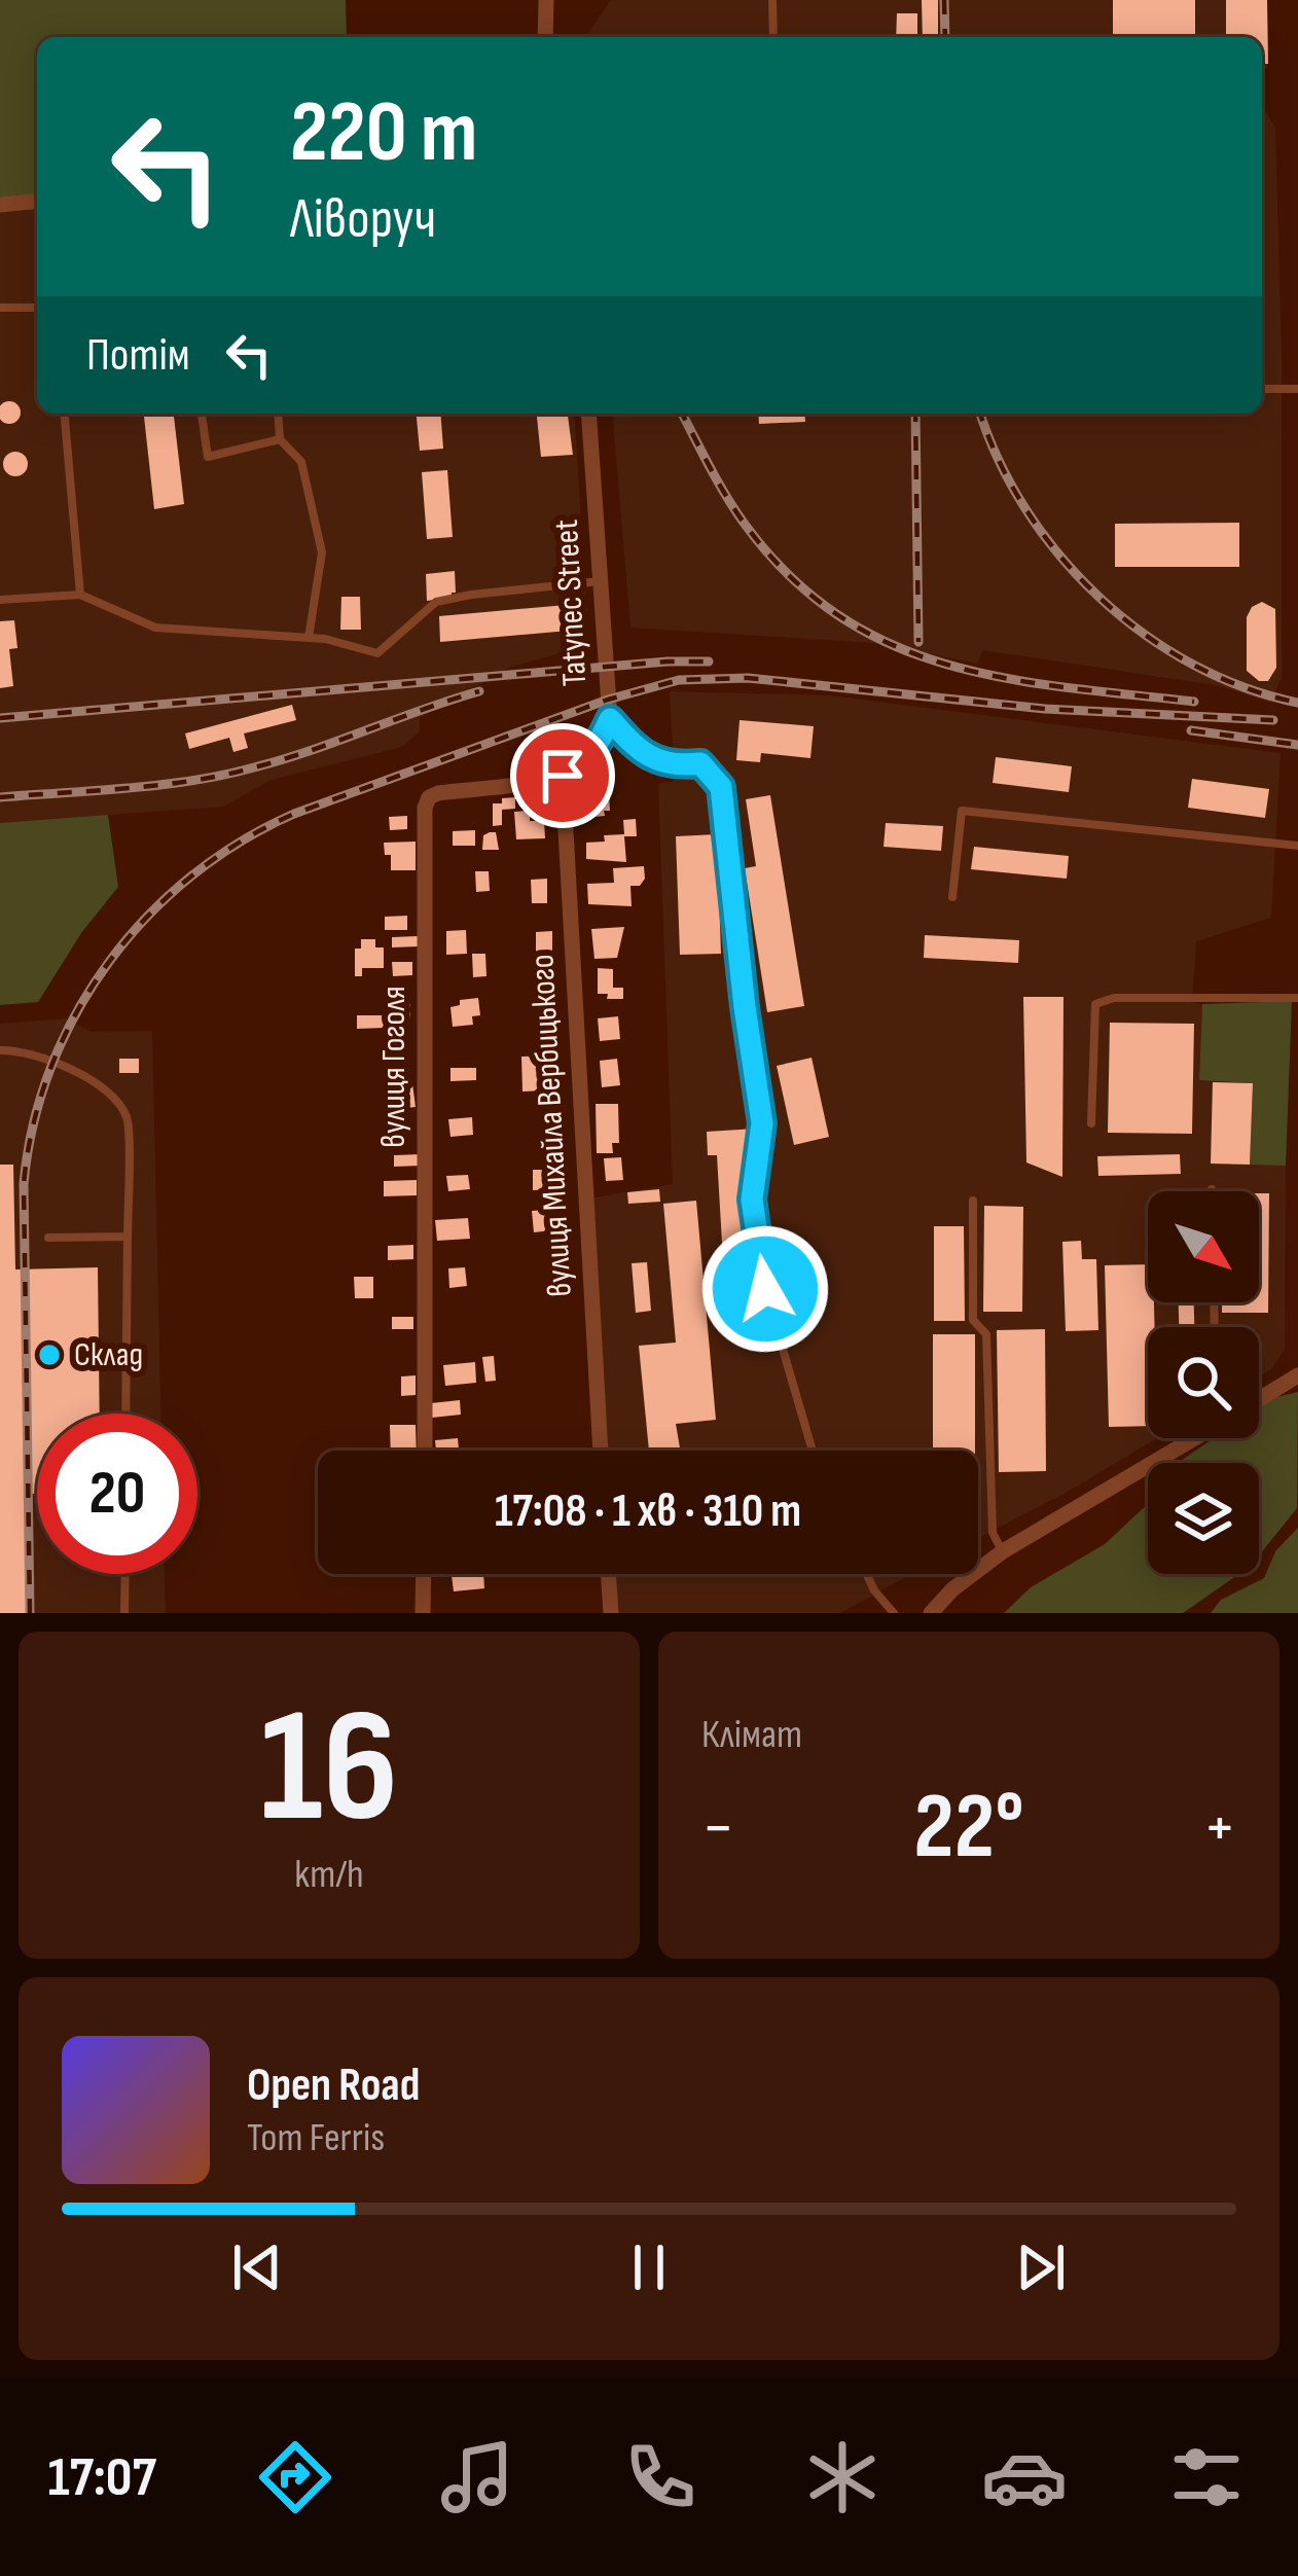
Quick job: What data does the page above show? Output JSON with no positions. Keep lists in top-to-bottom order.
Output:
{
  "streets": {
    "street": ["Tatynec Street", "вулиця Гоголя", "вулиця Михайла Вербицького"]
  },
  "crossings": [
    ["Tatynec Street", "вулиця Гоголя"],
    ["Tatynec Street", "вулиця Михайла Вербицького"],
    ["вулиця Гоголя", "вулиця Михайла Вербицького"]
  ],
  "places": ["Склад"],
  "north": "bottom right",
  "page": {
    "turn": ["220 m", "Ліворуч"],
    "then": "Потім",
    "limit": "20",
    "trip": "17:08 · 1 хв · 310 m",
    "tile": [
      ["16", "km/h"],
      "Клімат"
    ],
    "heat": ["−", "22°", "+"],
    "song": ["Open Road", "Tom Ferris"],
    "tabs": "17:07"
  }
}
